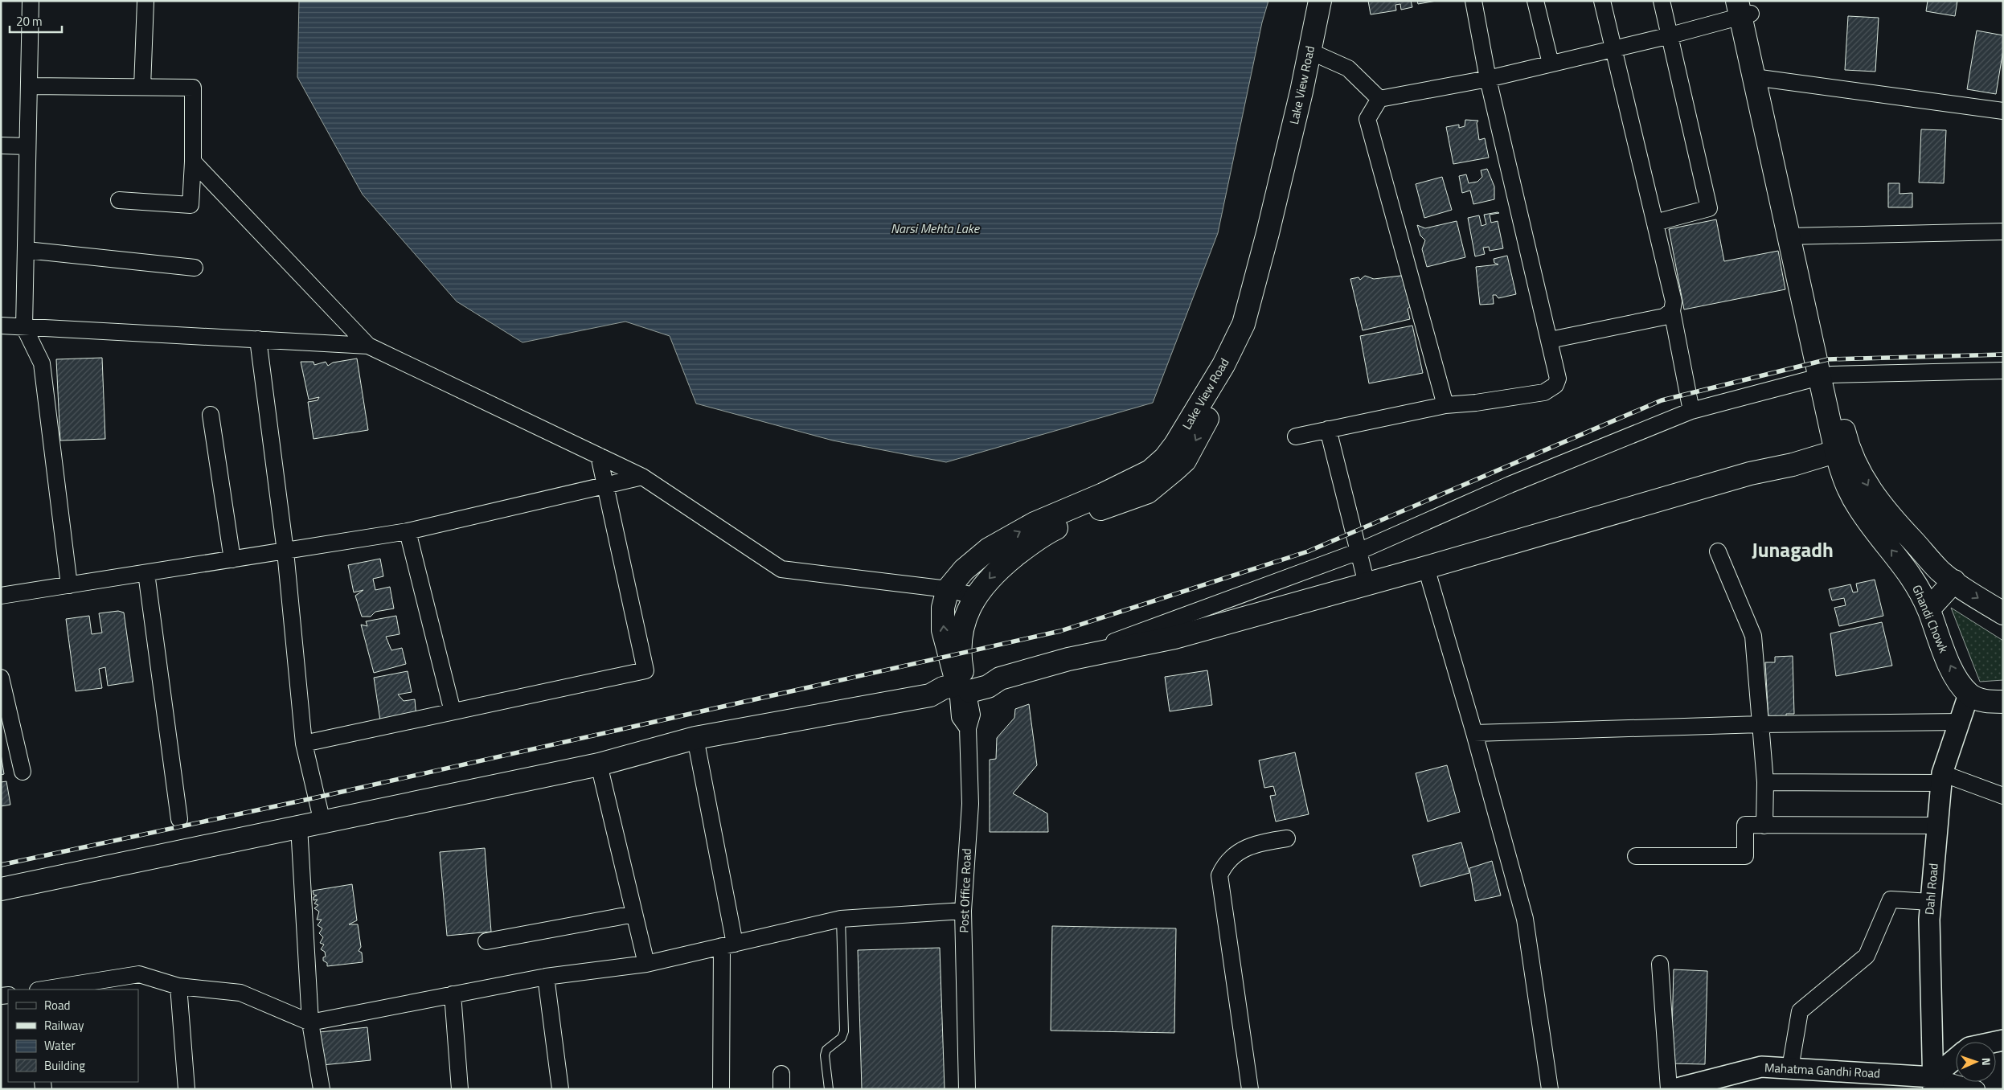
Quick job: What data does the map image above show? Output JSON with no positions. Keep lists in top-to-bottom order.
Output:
{
  "streets": {
    "main road": ["Lake View Road", "Ghandi Chowk"],
    "street": ["Dahl Road", "Post Office Road", "Mahatma Gandhi Road"]
  },
  "crossings": [
    ["Lake View Road", "Post Office Road"],
    ["Ghandi Chowk", "Dahl Road"],
    ["Dahl Road", "Mahatma Gandhi Road"]
  ],
  "districts": ["Junagadh"],
  "water": ["Narsi Mehta Lake"],
  "legend": [
    "Road",
    "Railway",
    "Water",
    "Building"
  ],
  "scale_bar": "20 m",
  "north": "right"
}
